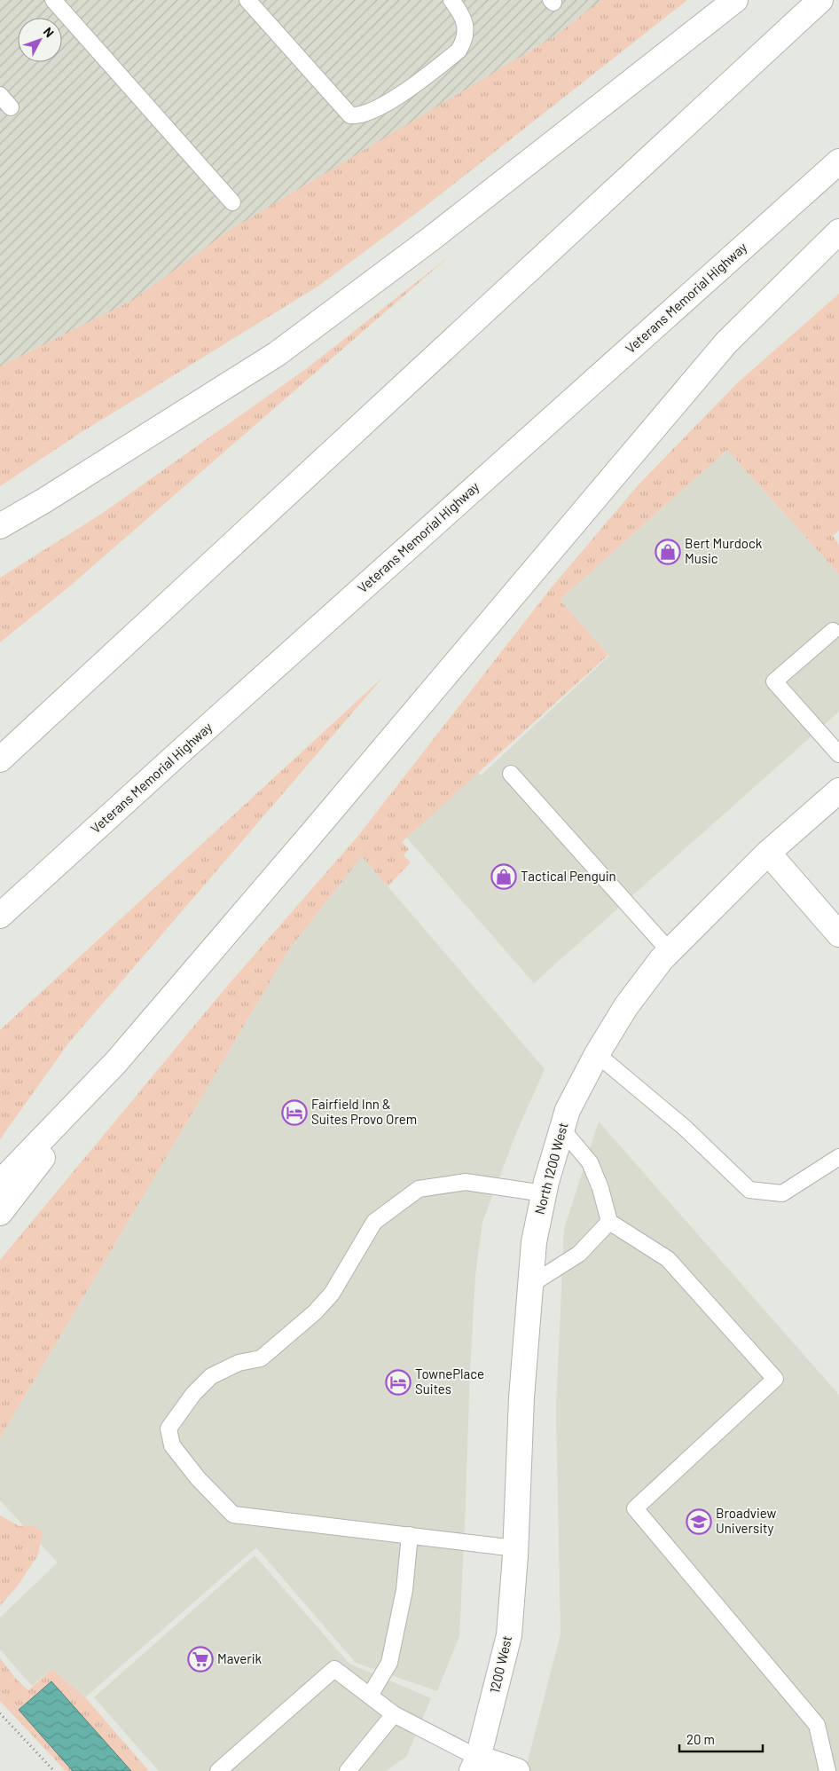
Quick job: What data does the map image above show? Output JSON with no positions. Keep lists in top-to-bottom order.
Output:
{
  "streets": {
    "main road": ["Veterans Memorial Highway", "North 1200 West", "1200 West"]
  },
  "crossings": [
    ["North 1200 West", "1200 West"]
  ],
  "places": {
    "shop": ["Bert Murdock Music", "Tactical Penguin"],
    "hotel": ["Fairfield Inn & Suites Provo Orem", "TownePlace Suites"],
    "school or university": ["Broadview University"],
    "supermarket": ["Maverik"]
  },
  "scale_bar": "20 m",
  "north": "top right"
}
